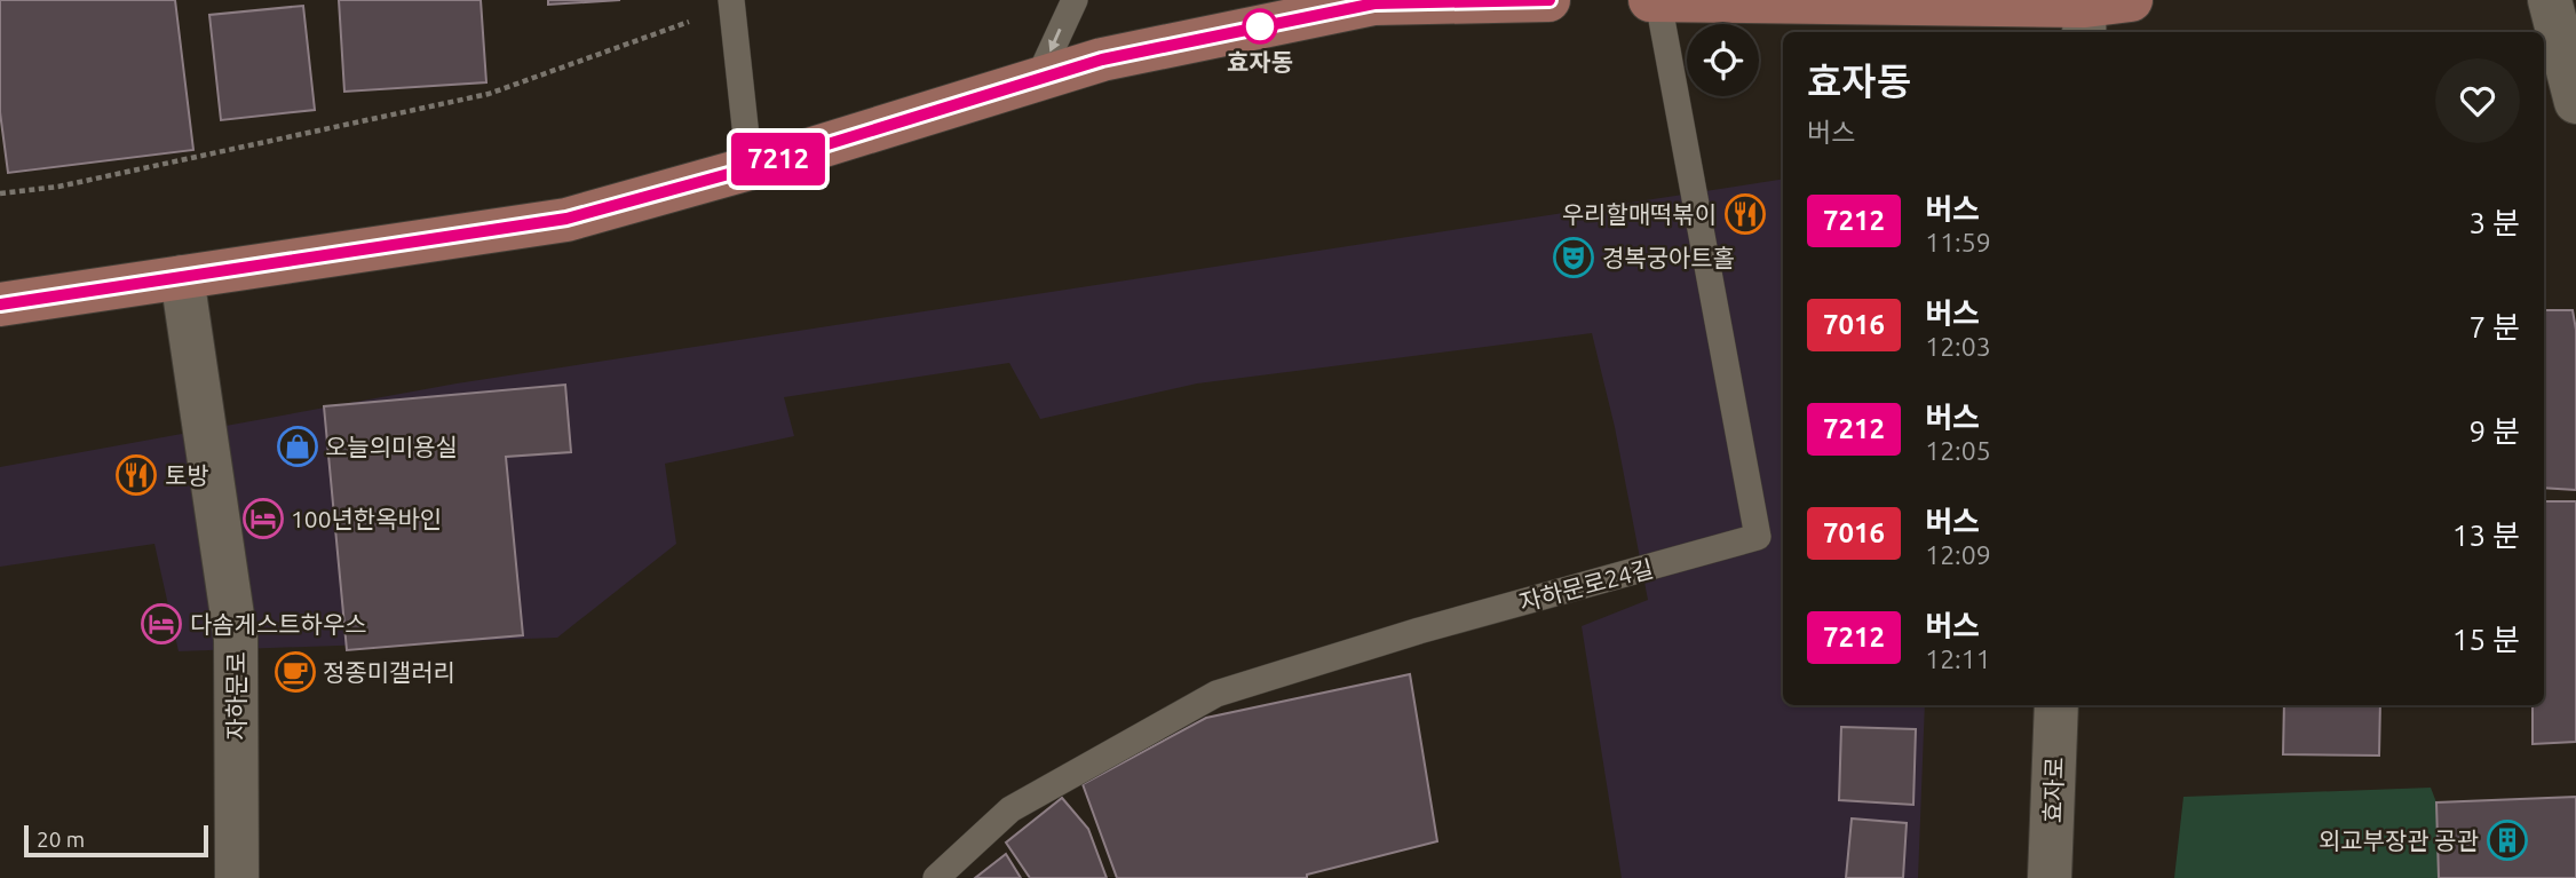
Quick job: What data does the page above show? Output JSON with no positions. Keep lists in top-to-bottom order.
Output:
{
  "streets": {
    "street": ["자하문로", "효자로"],
    "lane": ["자하문로24길"]
  },
  "places": {
    "other": ["효자동"],
    "restaurant": ["우리할매떡볶이", "토방"],
    "theatre": ["경복궁아트홀"],
    "shop": ["오늘의미용실"],
    "hotel": ["100년한옥바인", "다솜게스트하우스"],
    "cafe": ["정종미갤러리"],
    "building": ["외교부장관 공관"]
  },
  "lines": ["bus line 7212"],
  "scale_bar": "20 m",
  "page": {
    "on_map": "7212",
    "heading": ["효자동", "버스"],
    "list": [
      {
        "mark": "7212",
        "name": "버스",
        "note": "11:59",
        "value": "3 분"
      },
      {
        "mark": "7016",
        "name": "버스",
        "note": "12:03",
        "value": "7 분"
      },
      {
        "mark": "7212",
        "name": "버스",
        "note": "12:05",
        "value": "9 분"
      },
      {
        "mark": "7016",
        "name": "버스",
        "note": "12:09",
        "value": "13 분"
      },
      {
        "mark": "7212",
        "name": "버스",
        "note": "12:11",
        "value": "15 분"
      }
    ],
    "scale": "20 m"
  }
}
